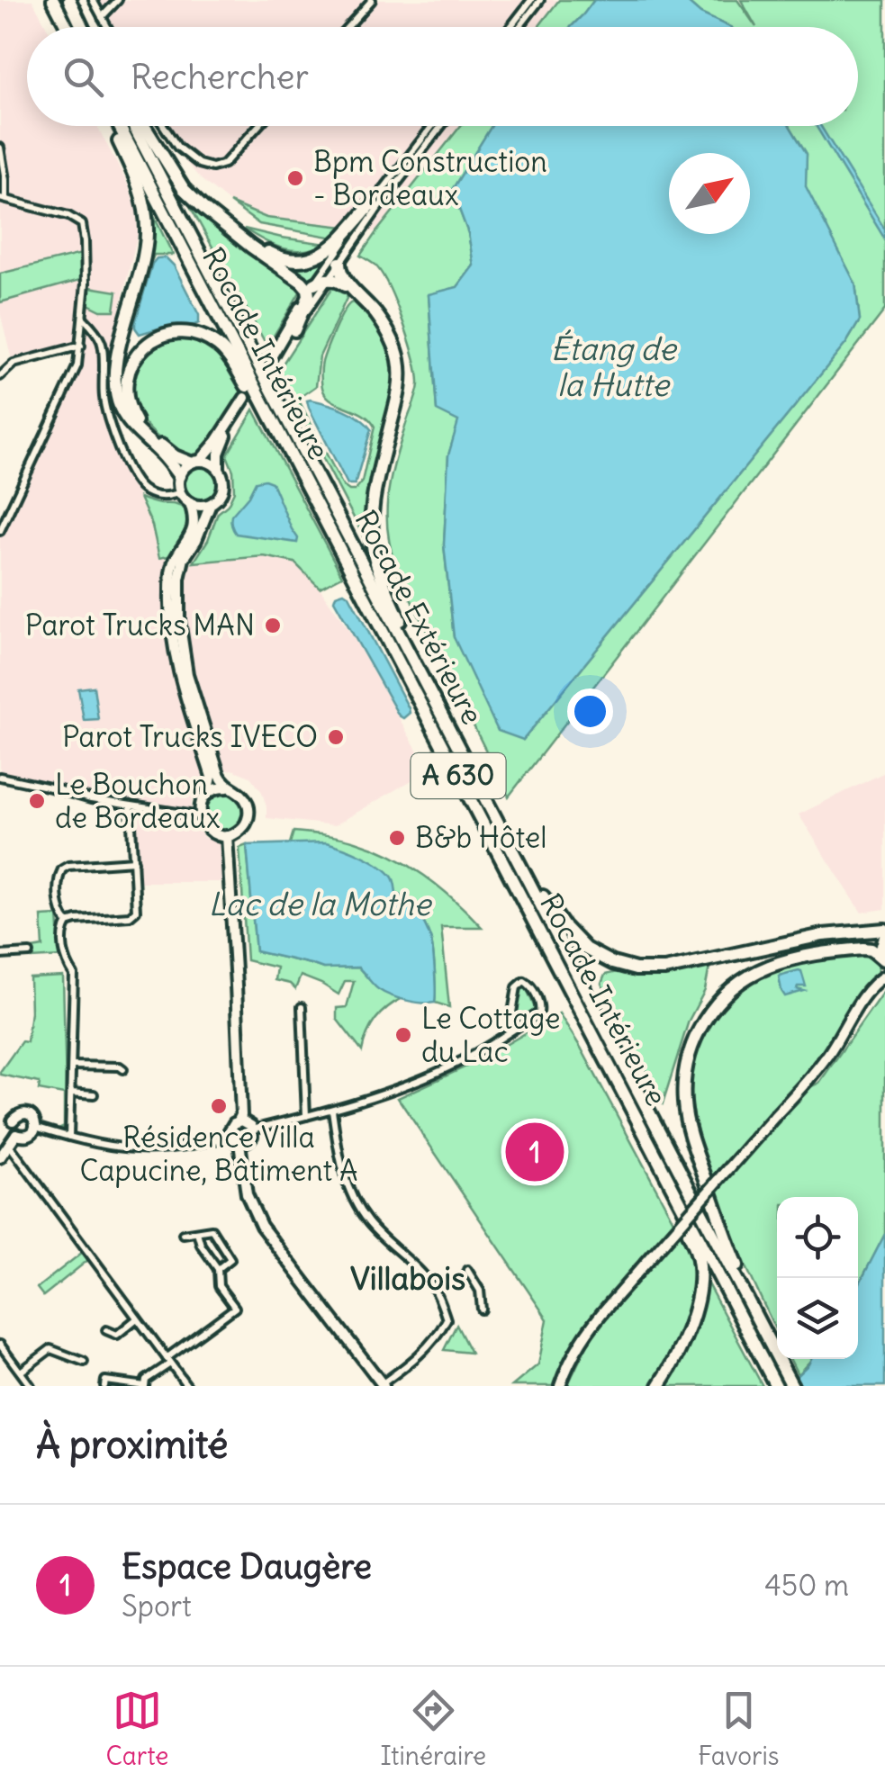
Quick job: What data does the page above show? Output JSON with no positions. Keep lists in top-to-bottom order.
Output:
{
  "streets": {
    "highway": ["Rocade Intérieure", "Rocade Extérieure", "A 630"]
  },
  "districts": ["Villabois"],
  "water": ["Étang de la Hutte", "Lac de la Mothe"],
  "places": [
    "Bpm Construction - Bordeaux",
    "Parot Trucks MAN",
    "Parot Trucks IVECO",
    "Le Bouchon de Bordeaux",
    "B&b Hôtel",
    "Le Cottage du Lac",
    "Résidence Villa Capucine, Bâtiment A"
  ],
  "north": "top right",
  "page": {
    "search": "Rechercher",
    "pins": "1",
    "heading": "À proximité",
    "list": [
      {
        "mark": "1",
        "name": "Espace Daugère",
        "note": "Sport",
        "value": "450 m"
      }
    ],
    "nav": ["Carte", "Itinéraire", "Favoris"]
  }
}
